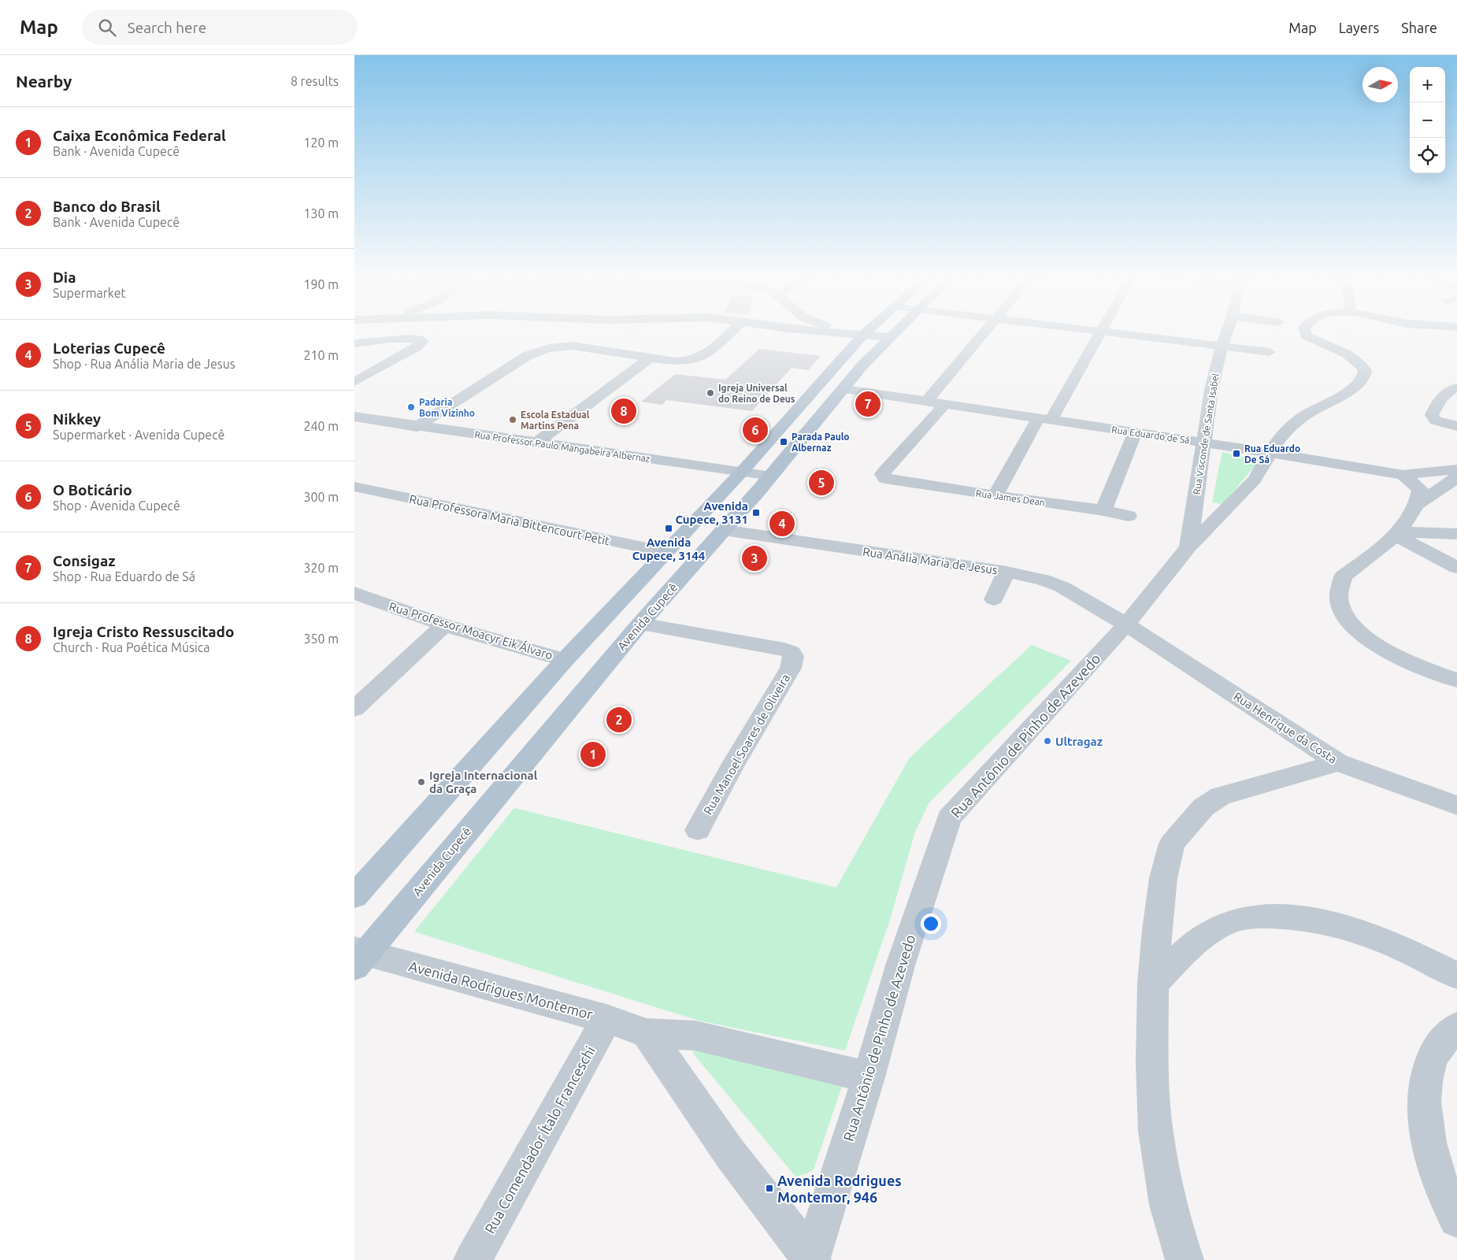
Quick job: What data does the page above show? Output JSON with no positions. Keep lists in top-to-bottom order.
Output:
{
  "streets": {
    "main road": ["Avenida Cupecê"],
    "street": [
      "Rua Visconde de Santa Isabel",
      "Rua Eduardo de Sá",
      "Rua Professor Paulo Mangabeira Albernaz",
      "Rua James Dean",
      "Rua Professora Maria Bittencourt Petit",
      "Rua Anália Maria de Jesus",
      "Rua Professor Moacyr Eik Álvaro",
      "Rua Henrique da Costa",
      "Rua Antônio de Pinho de Azevedo",
      "Rua Manoel Soares de Oliveira",
      "Avenida Rodrigues Montemor",
      "Rua Comendador Ítalo Franceschi"
    ]
  },
  "crossings": [
    ["Rua Visconde de Santa Isabel", "Rua Eduardo de Sá"],
    ["Rua Visconde de Santa Isabel", "Rua Antônio de Pinho de Azevedo"],
    ["Rua Eduardo de Sá", "Rua James Dean"],
    ["Rua Eduardo de Sá", "Avenida Cupecê"],
    ["Rua Eduardo de Sá", "Rua Antônio de Pinho de Azevedo"],
    ["Rua Professor Paulo Mangabeira Albernaz", "Avenida Cupecê"],
    ["Rua Anália Maria de Jesus", "Avenida Cupecê"],
    ["Rua Anália Maria de Jesus", "Rua Henrique da Costa"],
    ["Rua Anália Maria de Jesus", "Rua Antônio de Pinho de Azevedo"],
    ["Avenida Cupecê", "Rua Manoel Soares de Oliveira"],
    ["Avenida Cupecê", "Avenida Rodrigues Montemor"],
    ["Rua Henrique da Costa", "Rua Antônio de Pinho de Azevedo"],
    ["Rua Antônio de Pinho de Azevedo", "Avenida Rodrigues Montemor"],
    ["Avenida Rodrigues Montemor", "Rua Comendador Ítalo Franceschi"]
  ],
  "places": {
    "other": [
      "Igreja Universal do Reino de Deus",
      "Padaria Bom Vizinho",
      "Escola Estadual Martins Pena",
      "Ultragaz",
      "Igreja Internacional da Graça"
    ],
    "transit": [
      "Parada Paulo Albernaz",
      "Rua Eduardo De Sá",
      "Avenida Cupece, 3131",
      "Avenida Cupece, 3144",
      "Avenida Rodrigues Montemor, 946"
    ]
  },
  "north": "right",
  "page": {
    "header": "Map",
    "search": "Search here",
    "nav": ["Map", "Layers", "Share"],
    "heading": ["Nearby", "8 results"],
    "map_buttons": ["+", "−"],
    "list": [
      {
        "mark": "1",
        "name": "Caixa Econômica Federal",
        "note": "Bank · Avenida Cupecê",
        "value": "120 m"
      },
      {
        "mark": "2",
        "name": "Banco do Brasil",
        "note": "Bank · Avenida Cupecê",
        "value": "130 m"
      },
      {
        "mark": "3",
        "name": "Dia",
        "note": "Supermarket",
        "value": "190 m"
      },
      {
        "mark": "4",
        "name": "Loterias Cupecê",
        "note": "Shop · Rua Anália Maria de Jesus",
        "value": "210 m"
      },
      {
        "mark": "5",
        "name": "Nikkey",
        "note": "Supermarket · Avenida Cupecê",
        "value": "240 m"
      },
      {
        "mark": "6",
        "name": "O Boticário",
        "note": "Shop · Avenida Cupecê",
        "value": "300 m"
      },
      {
        "mark": "7",
        "name": "Consigaz",
        "note": "Shop · Rua Eduardo de Sá",
        "value": "320 m"
      },
      {
        "mark": "8",
        "name": "Igreja Cristo Ressuscitado",
        "note": "Church · Rua Poética Música",
        "value": "350 m"
      }
    ],
    "pins": [
      "7",
      "8",
      "6",
      "5",
      "4",
      "3",
      "2",
      "1"
    ]
  }
}
